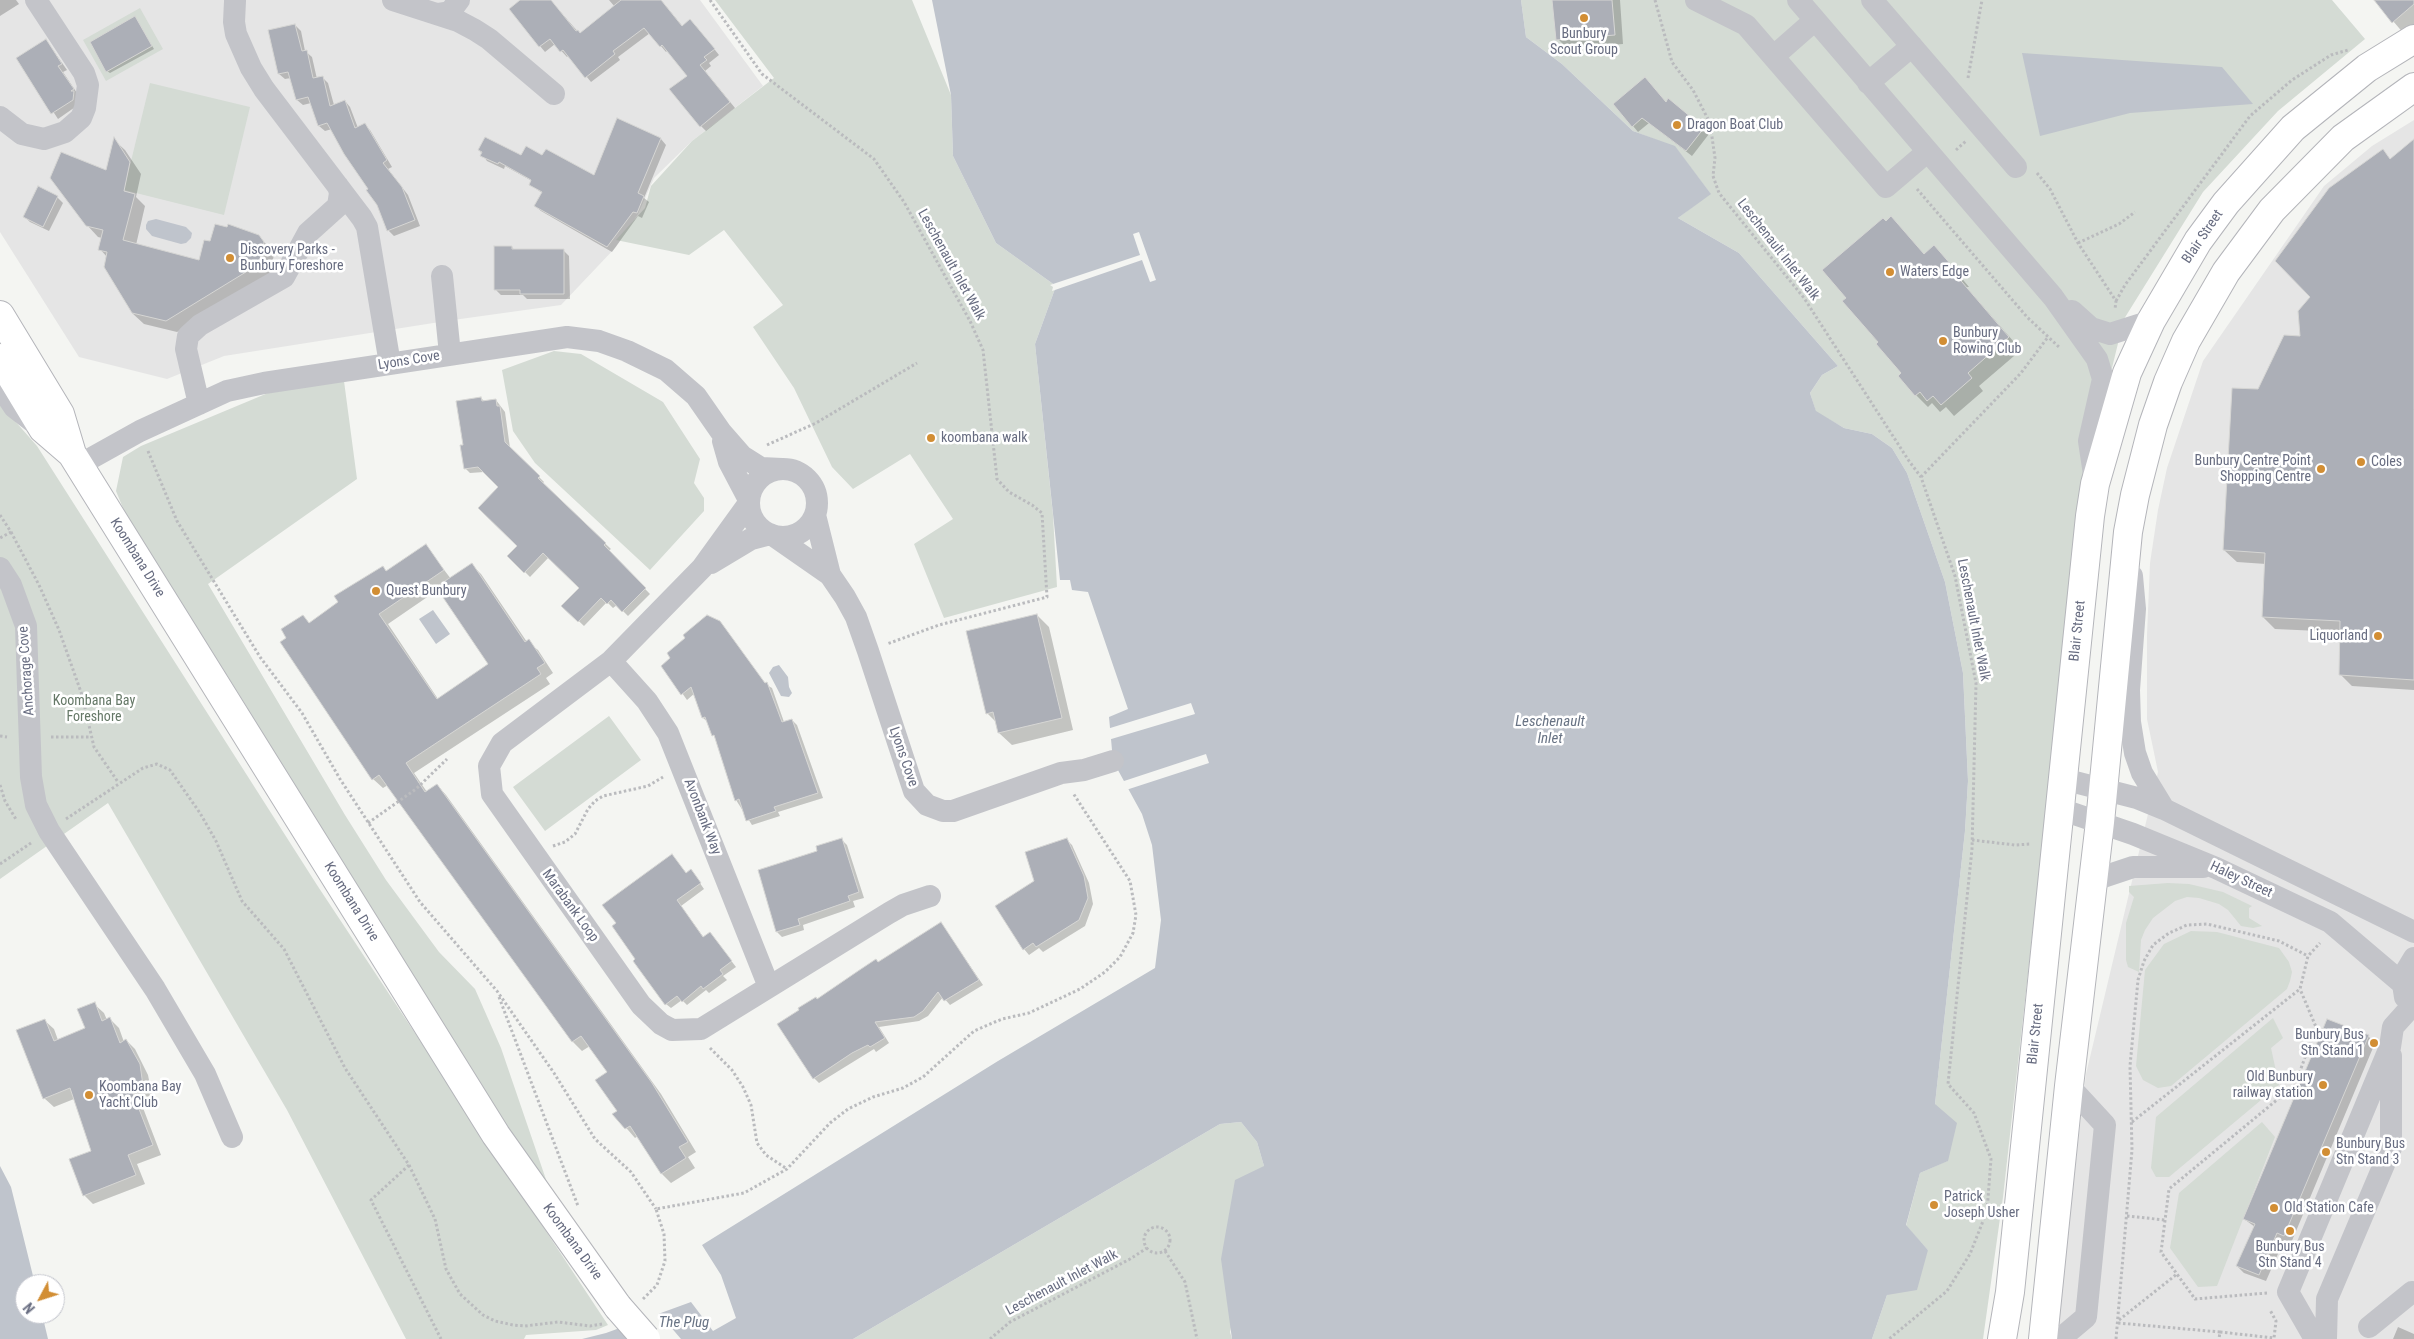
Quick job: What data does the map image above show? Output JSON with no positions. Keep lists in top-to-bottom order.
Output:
{
  "streets": {
    "main road": ["Blair Street", "Koombana Drive"],
    "street": [
      "Lyons Cove",
      "Anchorage Cove",
      "Avonbank Way",
      "Haley Street",
      "Marabank Loop"
    ],
    "path": ["Leschenault Inlet Walk"]
  },
  "crossings": [
    ["Blair Street", "Haley Street"],
    ["Leschenault Inlet Walk", "Lyons Cove"],
    ["Lyons Cove", "Koombana Drive"],
    ["Lyons Cove", "Marabank Loop"],
    ["Avonbank Way", "Marabank Loop"]
  ],
  "water": ["Leschenault Inlet", "The Plug"],
  "parks": ["Koombana Bay Foreshore"],
  "places": [
    "Bunbury Scout Group",
    "Dragon Boat Club",
    "Discovery Parks - Bunbury Foreshore",
    "Waters Edge",
    "Bunbury Rowing Club",
    "koombana walk",
    "Coles",
    "Bunbury Centre Point Shopping Centre",
    "Quest Bunbury",
    "Liquorland",
    "Bunbury Bus Stn Stand 1",
    "Old Bunbury railway station",
    "Koombana Bay Yacht Club",
    "Bunbury Bus Stn Stand 3",
    "Patrick Joseph Usher",
    "Old Station Cafe",
    "Bunbury Bus Stn Stand 4"
  ],
  "north": "bottom left"
}
